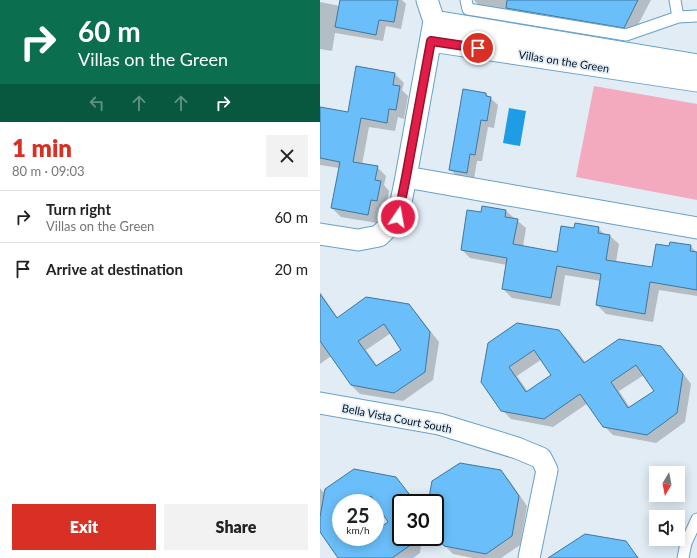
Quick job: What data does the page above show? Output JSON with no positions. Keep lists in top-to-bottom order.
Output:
{
  "streets": {
    "street": ["Villas on the Green", "Bella Vista Court South"]
  },
  "north": "bottom",
  "page": {
    "turn": ["60 m", "Villas on the Green"],
    "heading": ["1 min", "80 m · 09:03"],
    "list": [
      {
        "name": "Turn right",
        "note": "Villas on the Green",
        "value": "60 m"
      },
      {
        "name": "Arrive at destination",
        "value": "20 m"
      }
    ],
    "speed": "25 km/h",
    "limit": "30",
    "buttons": ["Exit", "Share"]
  }
}
